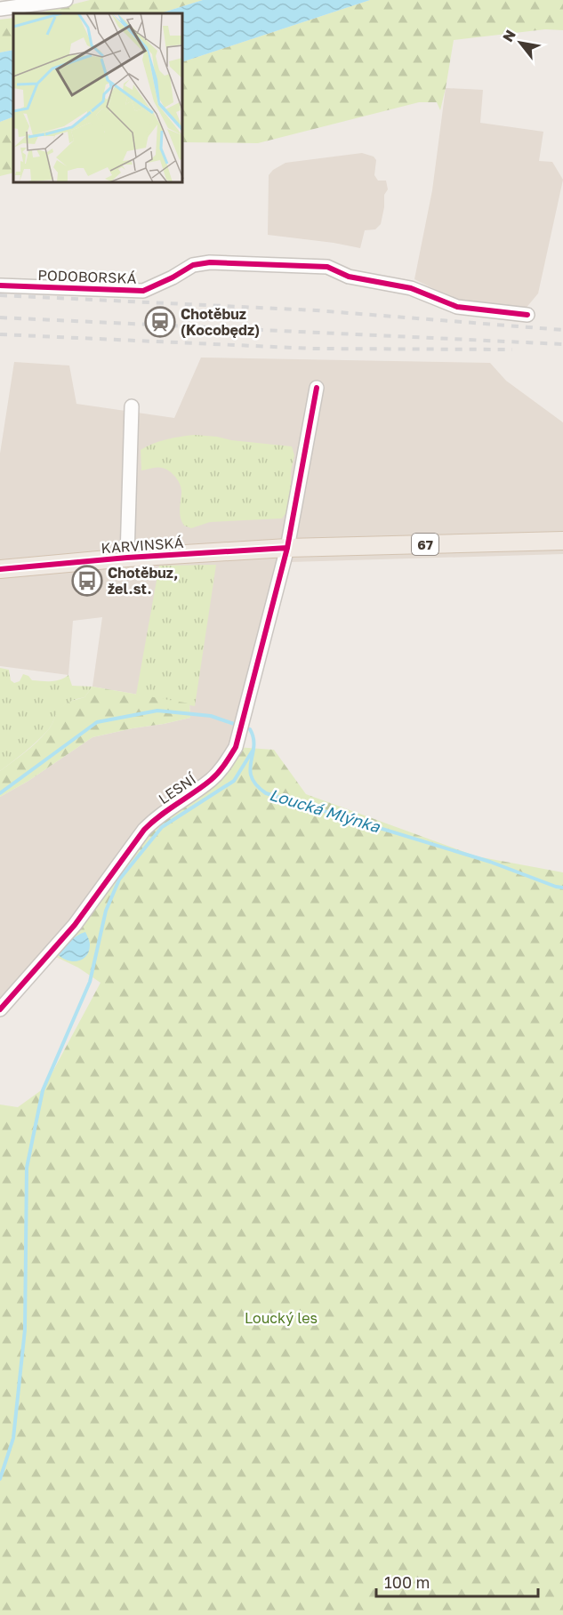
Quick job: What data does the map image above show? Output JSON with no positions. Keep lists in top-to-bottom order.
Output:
{
  "streets": {
    "main road": ["67", "KARVINSKÁ"],
    "street": ["PODOBORSKÁ", "LESNÍ"]
  },
  "crossings": [
    ["KARVINSKÁ", "LESNÍ"]
  ],
  "water": ["Loucká Mlýnka"],
  "parks": ["Loucký les"],
  "places": {
    "station": ["Chotěbuz (Kocobędz)"],
    "bus stop": ["Chotěbuz, žel.st."]
  },
  "scale_bar": "100 m",
  "north": "top left"
}
